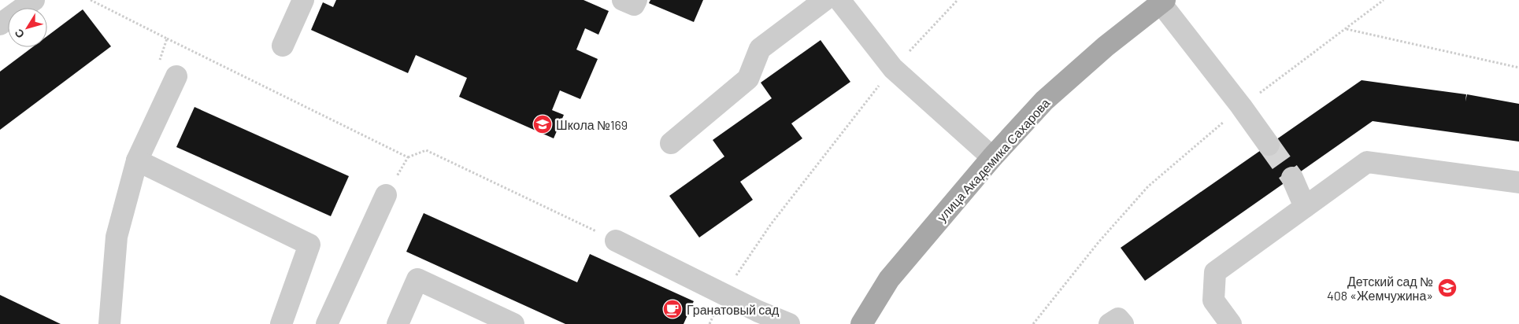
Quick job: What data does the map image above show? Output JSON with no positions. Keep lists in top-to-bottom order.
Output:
{
  "streets": {
    "main road": ["улица Академика Сахарова"]
  },
  "places": {
    "school or university": ["Школа №169", "Детский сад № 408 «Жемчужина»"],
    "cafe": ["Гранатовый сад"]
  },
  "north": "bottom left"
}
